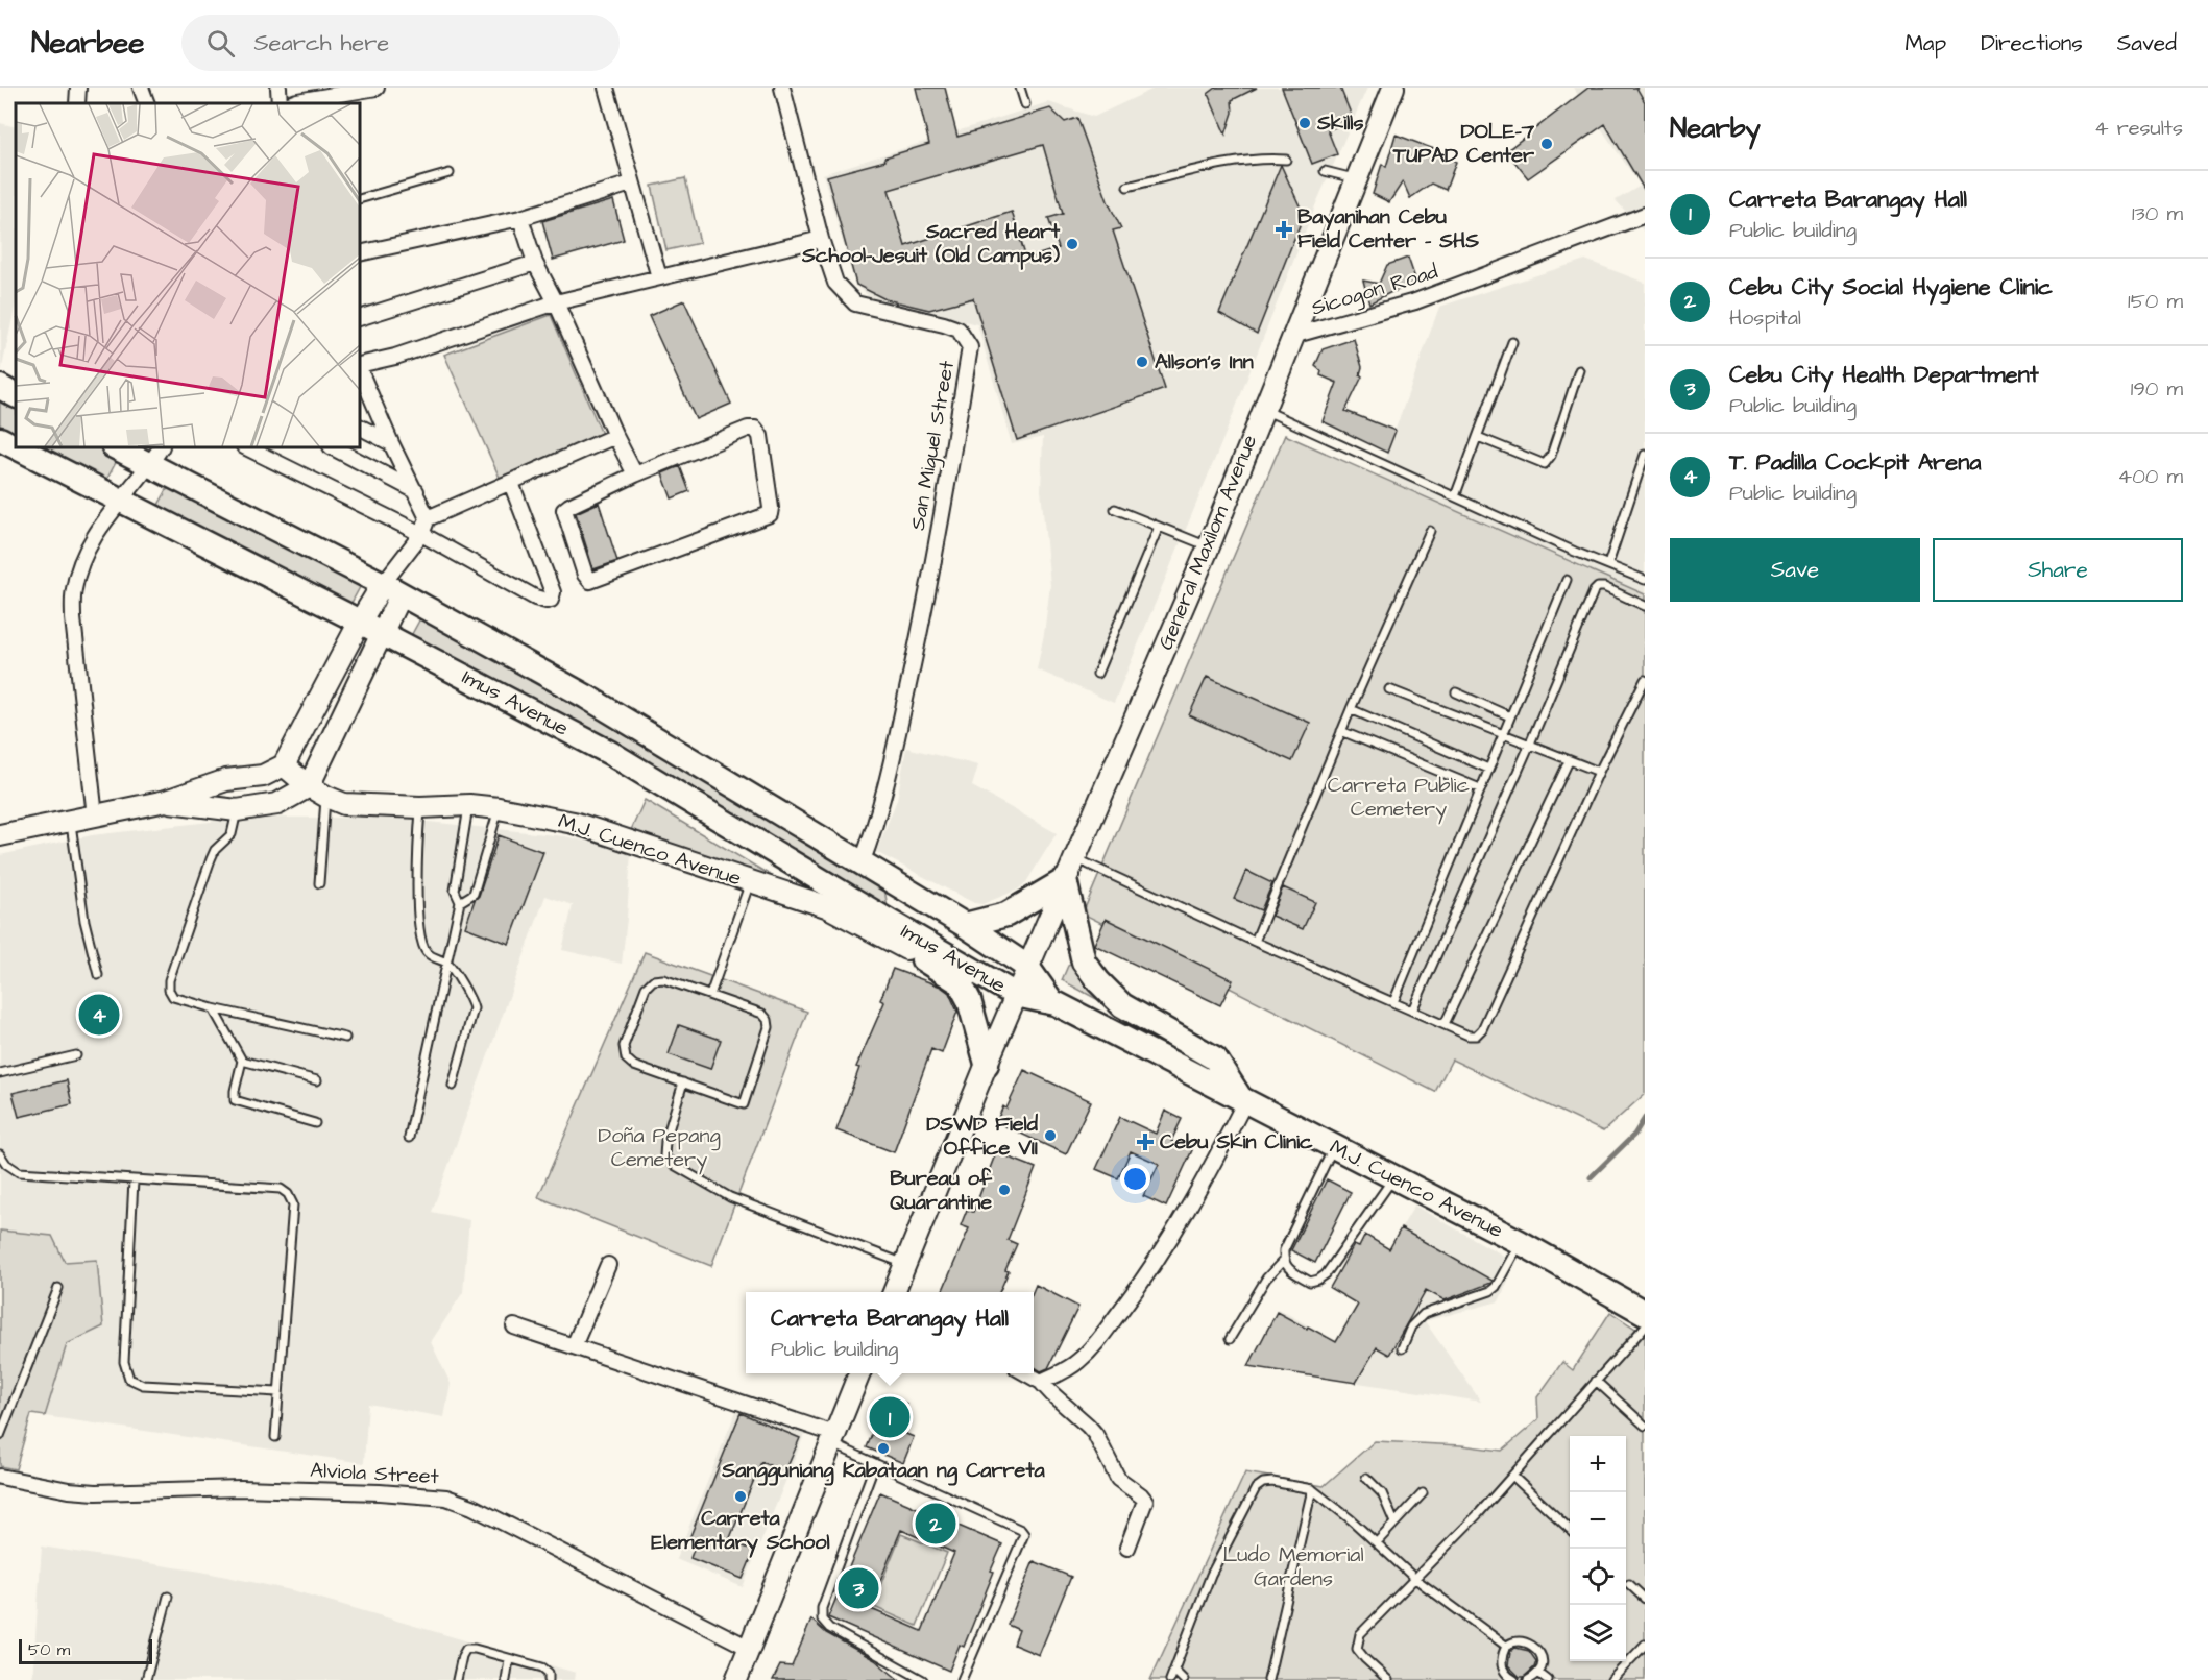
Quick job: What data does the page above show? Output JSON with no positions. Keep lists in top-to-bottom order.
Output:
{
  "streets": {
    "main road": ["General Maxilom Avenue", "Imus Avenue", "M.J. Cuenco Avenue"],
    "street": ["Sicogon Road", "San Miguel Street", "Alviola Street"]
  },
  "crossings": [
    ["Sicogon Road", "General Maxilom Avenue"],
    ["San Miguel Street", "Imus Avenue"],
    ["General Maxilom Avenue", "Imus Avenue"],
    ["General Maxilom Avenue", "M.J. Cuenco Avenue"],
    ["Imus Avenue", "M.J. Cuenco Avenue"]
  ],
  "parks": ["Carreta Public Cemetery", "Doña Pepang Cemetery", "Ludo Memorial Gardens"],
  "places": {
    "other": [
      "Skills",
      "DOLE-7 TUPAD Center",
      "Sacred Heart School-Jesuit (Old Campus)",
      "Allson's Inn",
      "DSWD Field Office VII",
      "Bureau of Quarantine",
      "Sangguniang Kabataan ng Carreta",
      "Carreta Elementary School"
    ],
    "health": ["Bayanihan Cebu Field Center - SHS", "Cebu Skin Clinic"]
  },
  "scale_bar": "50 m",
  "page": {
    "header": "Nearbee",
    "search": "Search here",
    "nav": ["Map", "Directions", "Saved"],
    "heading": ["Nearby", "4 results"],
    "list": [
      {
        "mark": "1",
        "name": "Carreta Barangay Hall",
        "note": "Public building",
        "value": "130 m"
      },
      {
        "mark": "2",
        "name": "Cebu City Social Hygiene Clinic",
        "note": "Hospital",
        "value": "150 m"
      },
      {
        "mark": "3",
        "name": "Cebu City Health Department",
        "note": "Public building",
        "value": "190 m"
      },
      {
        "mark": "4",
        "name": "T. Padilla Cockpit Arena",
        "note": "Public building",
        "value": "400 m"
      }
    ],
    "buttons": ["Save", "Share"],
    "pins": [
      "4",
      "1",
      "2",
      "3"
    ],
    "popup": ["Carreta Barangay Hall", "Public building"],
    "map_buttons": ["+", "−"],
    "scale": "50 m"
  }
}
